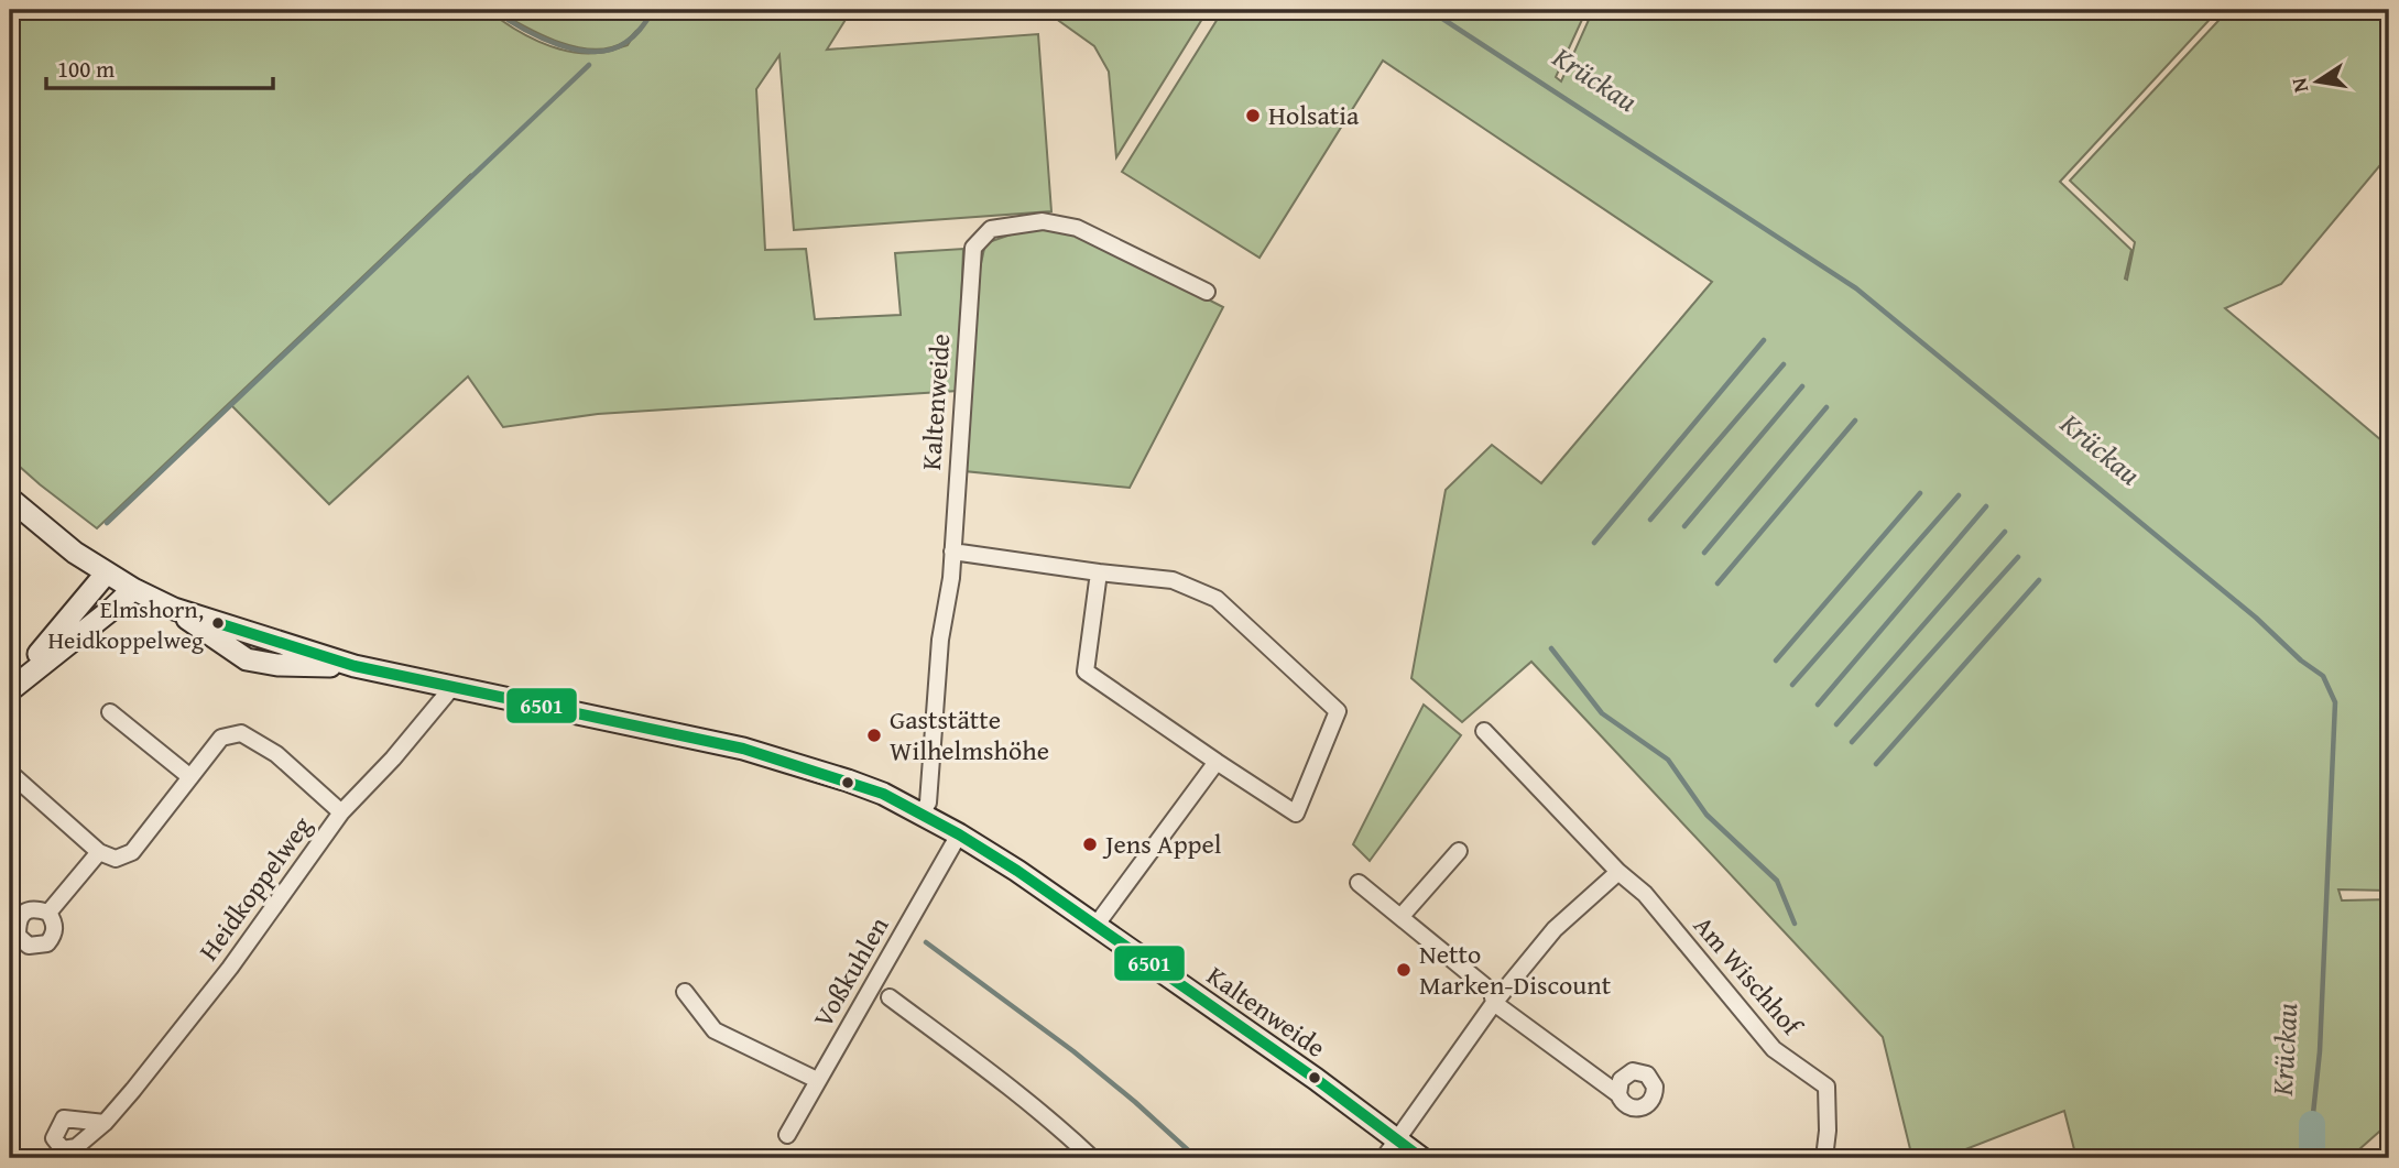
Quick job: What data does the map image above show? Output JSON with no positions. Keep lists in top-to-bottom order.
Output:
{
  "streets": {
    "main road": ["Kaltenweide"],
    "street": ["Heidkoppelweg", "Voßkuhlen", "Am Wischhof"]
  },
  "crossings": [
    ["Kaltenweide", "Heidkoppelweg"],
    ["Kaltenweide", "Voßkuhlen"]
  ],
  "water": ["Krückau"],
  "places": [
    "Holsatia",
    "Elmshorn, Heidkoppelweg",
    "Gaststätte Wilhelmshöhe",
    "Jens Appel",
    "Netto Marken-Discount"
  ],
  "lines": ["transit line 6501"],
  "scale_bar": "100 m",
  "north": "left"
}
